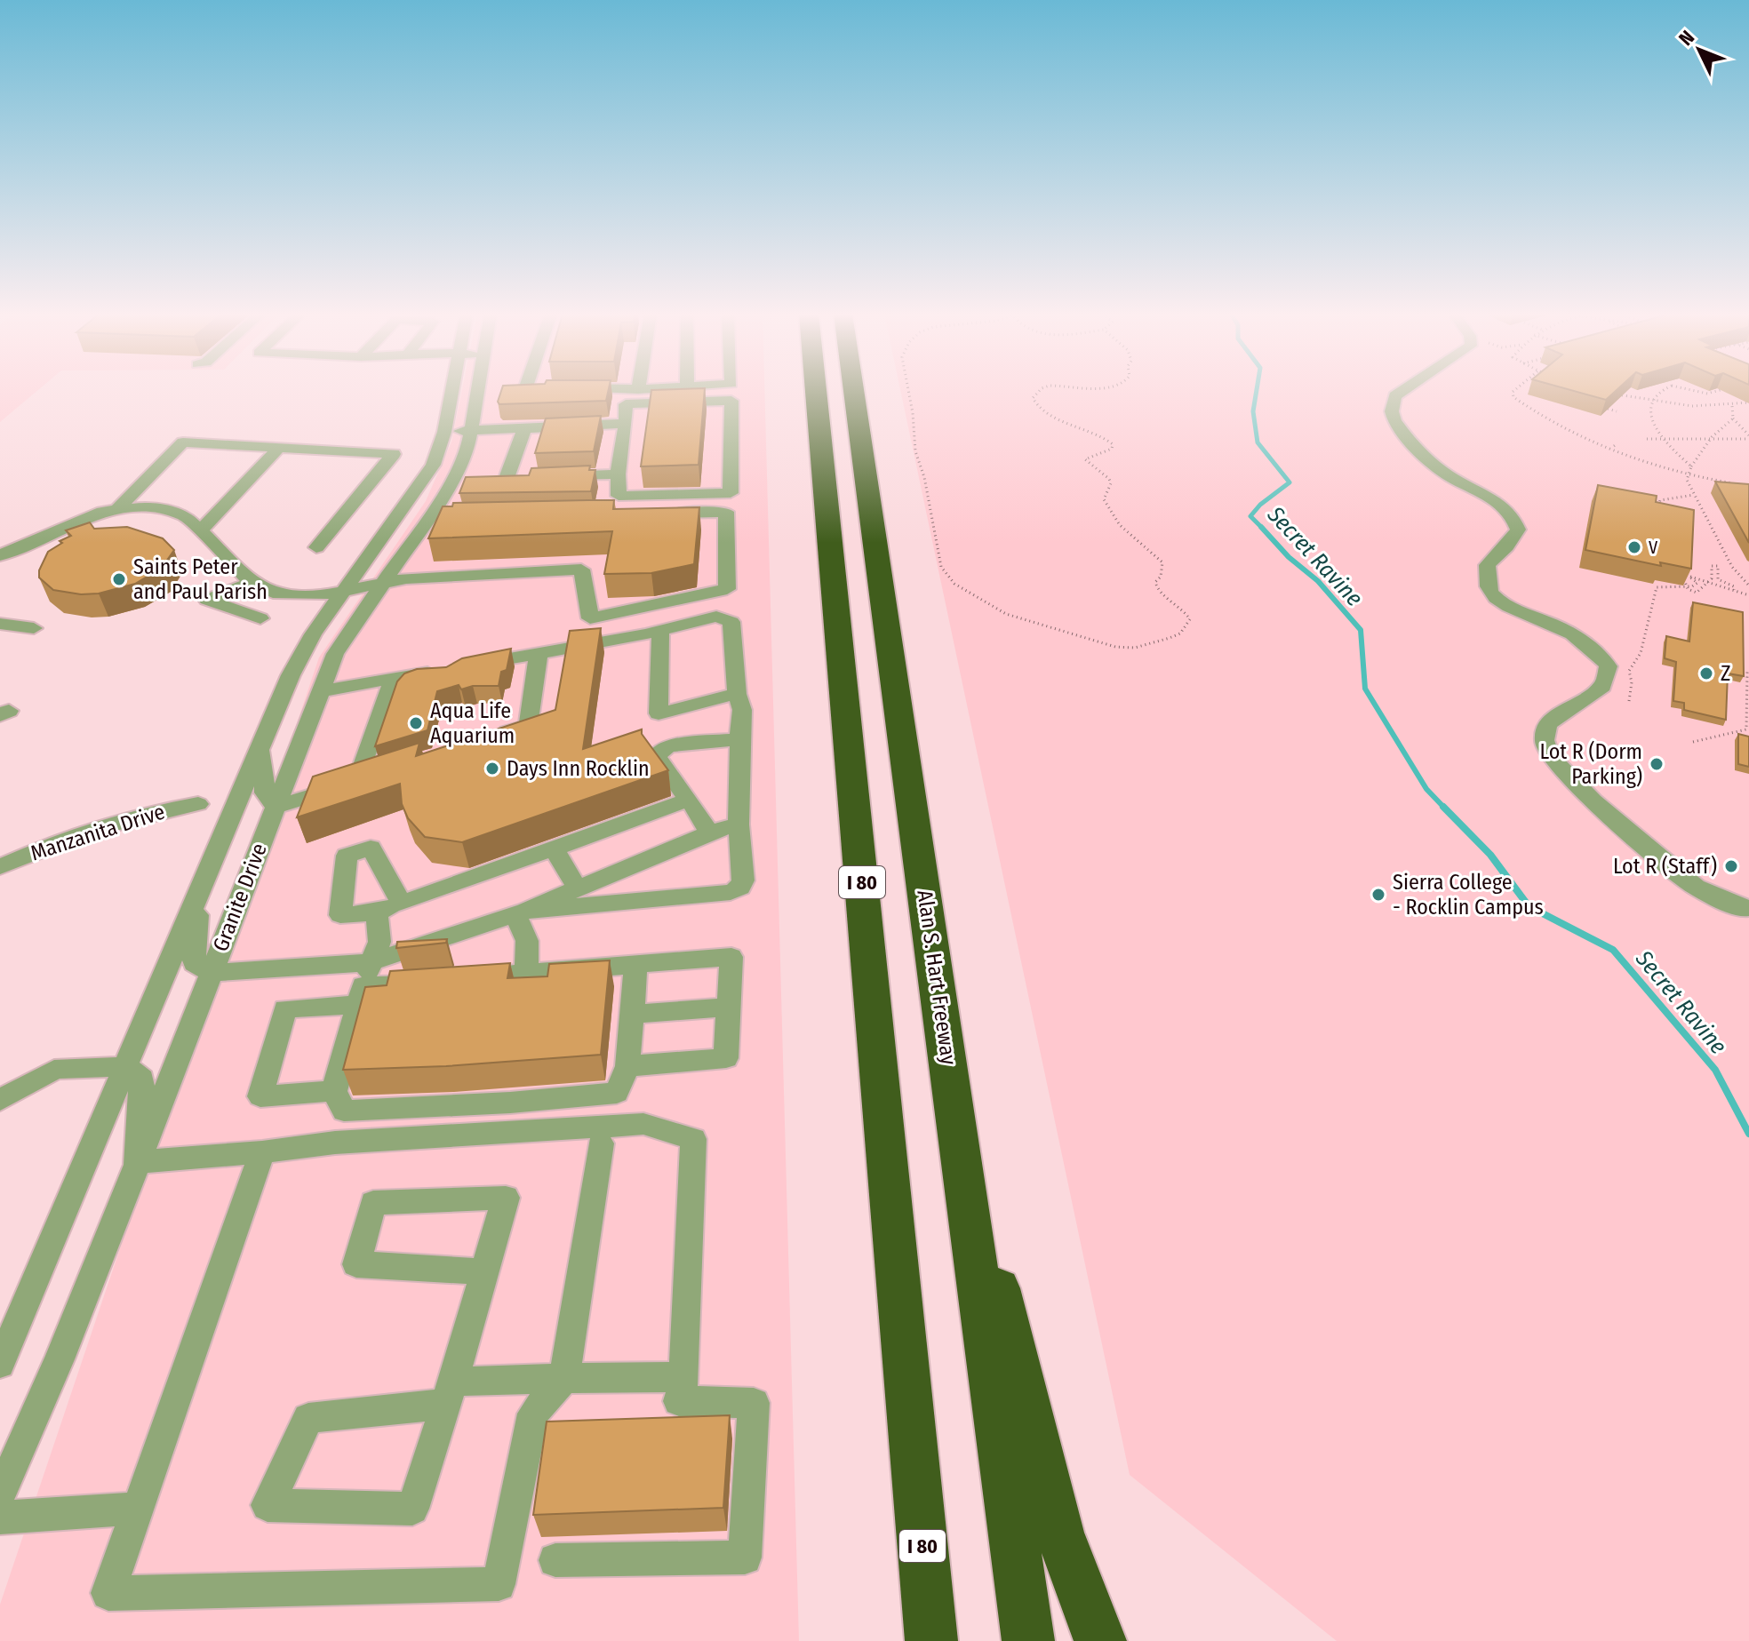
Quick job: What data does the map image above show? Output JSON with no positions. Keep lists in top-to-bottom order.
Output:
{
  "streets": {
    "highway": ["I 80", "Alan S. Hart Freeway"],
    "street": ["Manzanita Drive", "Granite Drive"]
  },
  "water": ["Secret Ravine"],
  "places": [
    "V",
    "Saints Peter and Paul Parish",
    "Z",
    "Aqua Life Aquarium",
    "Lot R (Dorm Parking)",
    "Days Inn Rocklin",
    "Lot R (Staff)",
    "Sierra College - Rocklin Campus"
  ],
  "north": "top left"
}
